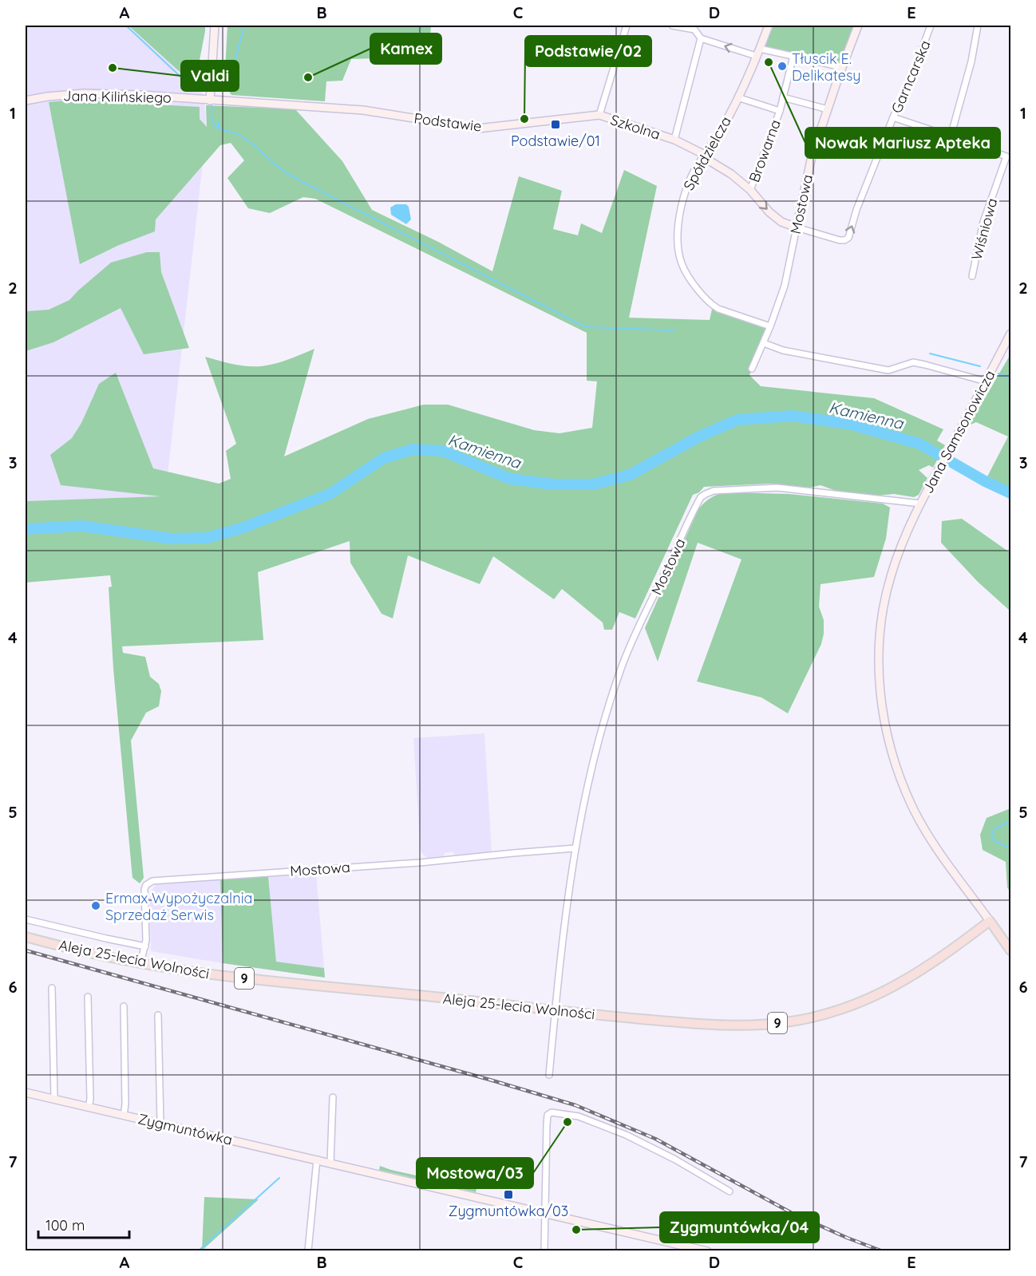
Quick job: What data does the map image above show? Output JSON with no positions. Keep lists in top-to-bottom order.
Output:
{
  "streets": {
    "main road": ["Aleja 25-lecia Wolności", "9"],
    "street": [
      "Garncarska",
      "Jana Kilińskiego",
      "Podstawie",
      "Szkolna",
      "Browarna",
      "Spółdzielcza",
      "Mostowa",
      "Wiśniowa",
      "Jana Samsonowicza",
      "Zygmuntówka"
    ]
  },
  "crossings": [
    ["Garncarska", "Browarna"],
    ["Garncarska", "Mostowa"],
    ["Garncarska", "Wiśniowa"],
    ["Jana Kilińskiego", "Podstawie"],
    ["Podstawie", "Szkolna"],
    ["Szkolna", "Browarna"],
    ["Szkolna", "Spółdzielcza"],
    ["Browarna", "Spółdzielcza"],
    ["Browarna", "Mostowa"],
    ["Spółdzielcza", "Mostowa"],
    ["Mostowa", "Jana Samsonowicza"],
    ["Mostowa", "Aleja 25-lecia Wolności"],
    ["Jana Samsonowicza", "Aleja 25-lecia Wolności"]
  ],
  "one_way": ["Garncarska"],
  "water": ["Kamienna"],
  "places": {
    "other": [
      "Nowak Mariusz Apteka",
      "Tłuscik E. Delikatesy",
      "Valdi",
      "Kamex",
      "Podstawie/02",
      "Ermax Wypożyczalnia Sprzedaż Serwis",
      "Mostowa/03",
      "Zygmuntówka/04"
    ],
    "transit": ["Podstawie/01", "Zygmuntówka/03"]
  },
  "scale_bar": "100 m",
  "grid": {
    "columns": [
      "A",
      "B",
      "C",
      "D",
      "E"
    ],
    "rows": [
      "1",
      "2",
      "3",
      "4",
      "5",
      "6",
      "7"
    ]
  }
}
